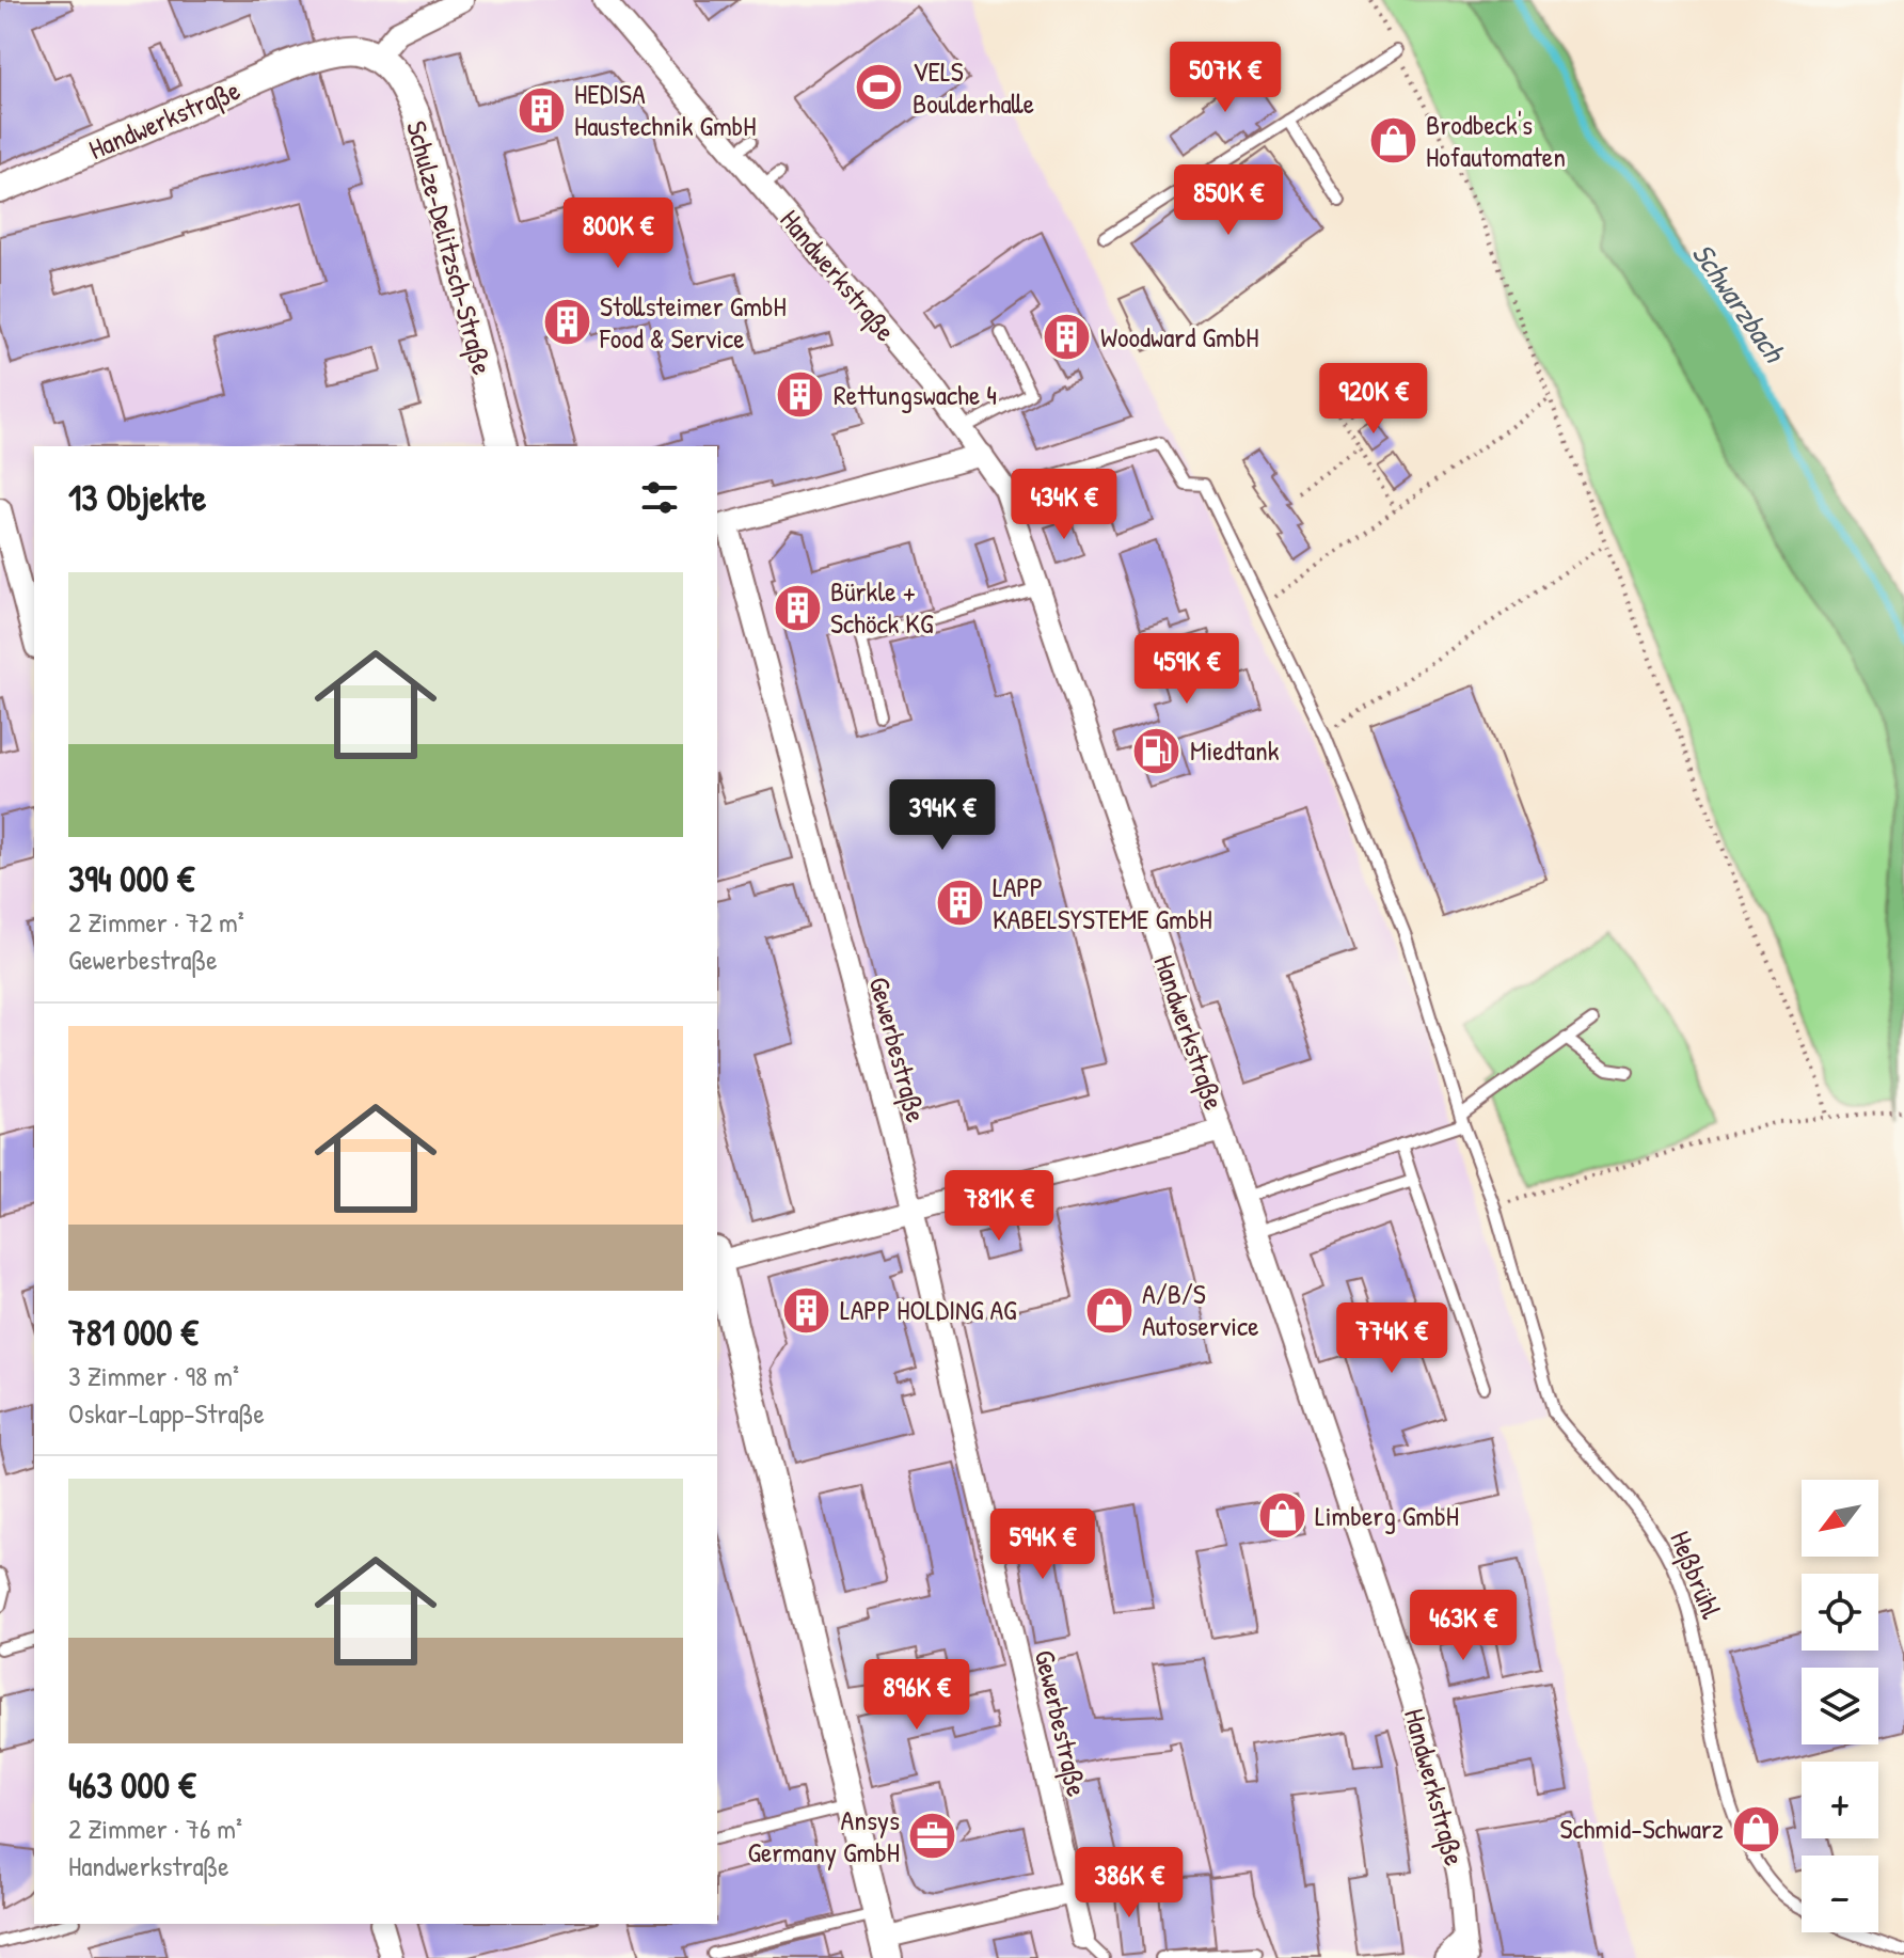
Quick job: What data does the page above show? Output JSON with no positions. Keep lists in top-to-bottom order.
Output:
{
  "streets": {
    "street": ["Handwerkstraße", "Schulze-Delitzsch-Straße", "Gewerbestraße"],
    "lane": ["Heßbrühl"]
  },
  "crossings": [
    ["Handwerkstraße", "Schulze-Delitzsch-Straße"],
    ["Handwerkstraße", "Gewerbestraße"],
    ["Handwerkstraße", "Heßbrühl"]
  ],
  "water": ["Schwarzbach"],
  "places": {
    "sports": ["VELS Boulderhalle"],
    "building": [
      "HEDISA Haustechnik GmbH",
      "Stollsteimer GmbH Food & Service",
      "Woodward GmbH",
      "Rettungswache 4",
      "Bürkle + Schöck KG",
      "LAPP KABELSYSTEME GmbH",
      "LAPP HOLDING AG"
    ],
    "shop": [
      "Brodbeck's Hofautomaten",
      "A/B/S Autoservice",
      "Limberg GmbH",
      "Schmid-Schwarz"
    ],
    "fuel station": ["Miedtank"],
    "office": ["Ansys Germany GmbH"]
  },
  "north": "bottom left",
  "page": {
    "price": [
      "507K €",
      "850K €",
      "800K €",
      "920K €",
      "434K €",
      "459K €",
      "394K €",
      "781K €",
      "774K €",
      "594K €",
      "463K €",
      "896K €",
      "386K €"
    ],
    "heading": "13 Objekte",
    "list": [
      {
        "name": "394 000 €",
        "note": "2 Zimmer · 72 m² · Gewerbestraße"
      },
      {
        "name": "781 000 €",
        "note": "3 Zimmer · 98 m² · Oskar-Lapp-Straße"
      },
      {
        "name": "463 000 €",
        "note": "2 Zimmer · 76 m² · Handwerkstraße"
      }
    ],
    "map_buttons": ["+", "−"]
  }
}
